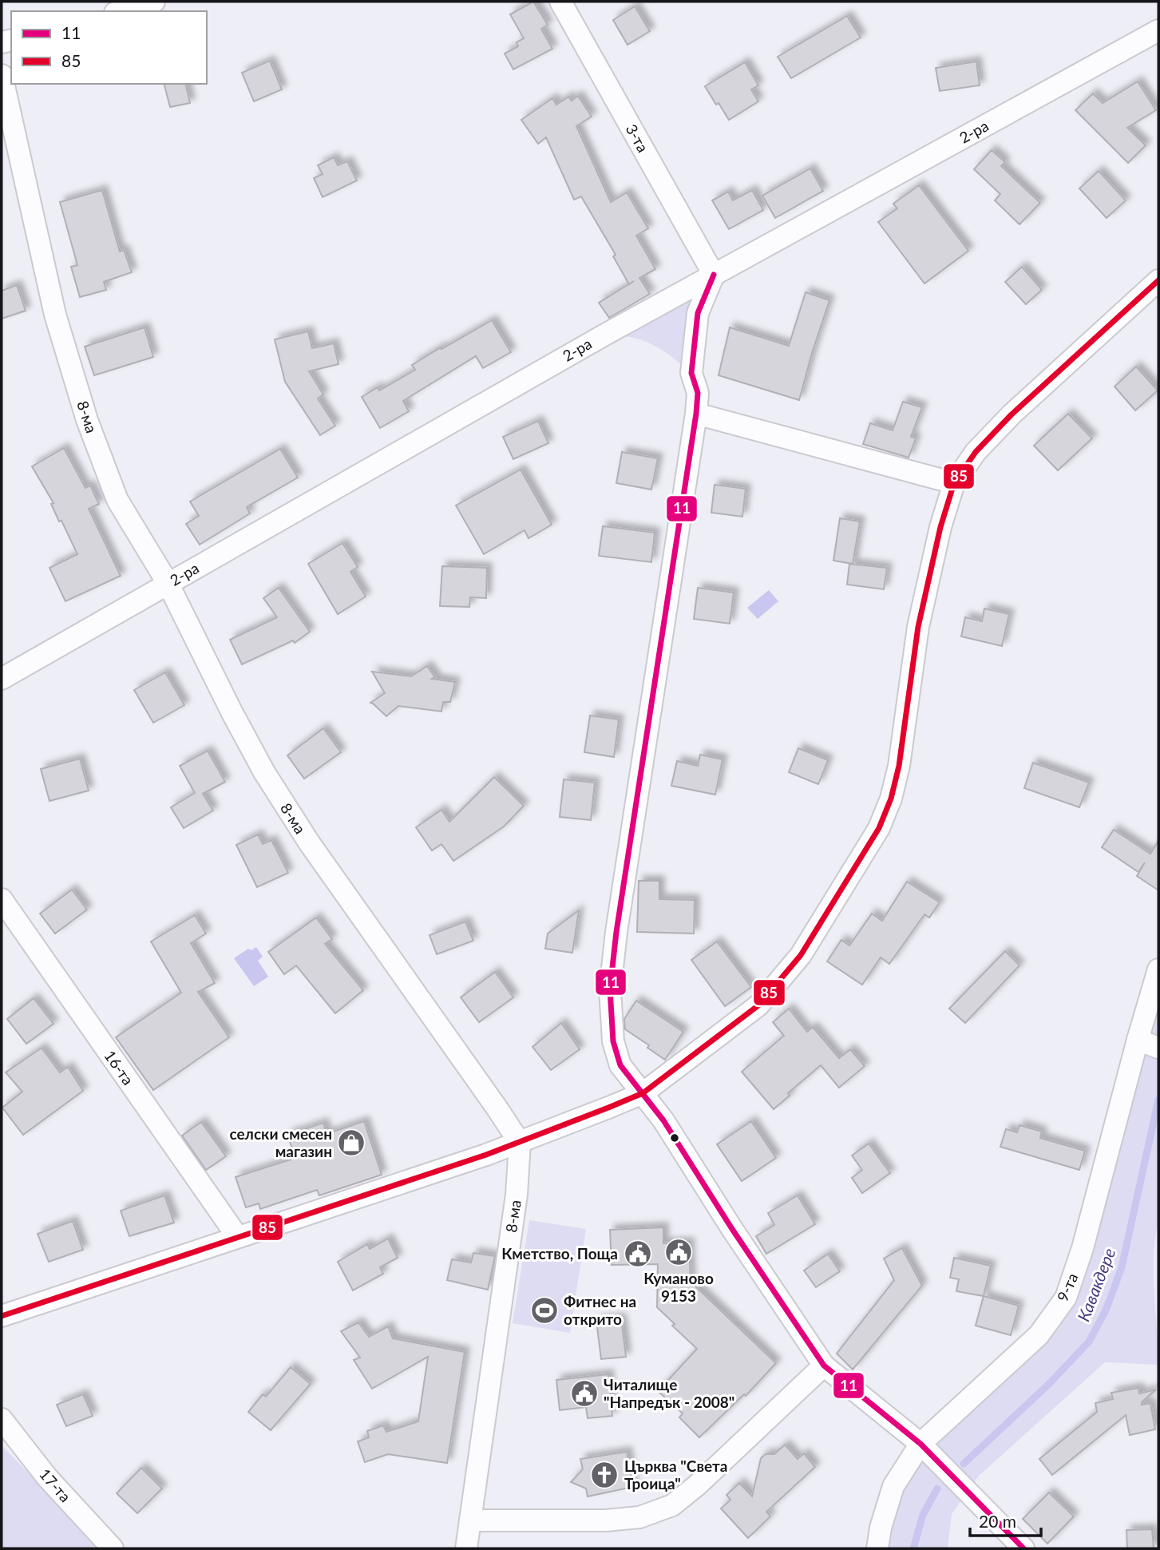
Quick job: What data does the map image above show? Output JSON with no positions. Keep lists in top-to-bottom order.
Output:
{
  "streets": {
    "street": [
      "2-ра",
      "3-та",
      "8-ма",
      "16-та",
      "9-та",
      "17-та"
    ]
  },
  "crossings": [
    ["2-ра", "3-та"],
    ["2-ра", "8-ма"]
  ],
  "water": ["Кавакдере"],
  "places": {
    "shop": ["селски смесен магазин"],
    "public building": ["Куманово 9153", "Кметство, Поща", "Читалище \"Напредък - 2008\""],
    "sports": ["Фитнес на открито"],
    "church": ["Църква \"Света Троица\""]
  },
  "lines": ["transit line 11", "transit line 85"],
  "legend": ["11", "85"],
  "scale_bar": "20 m"
}
